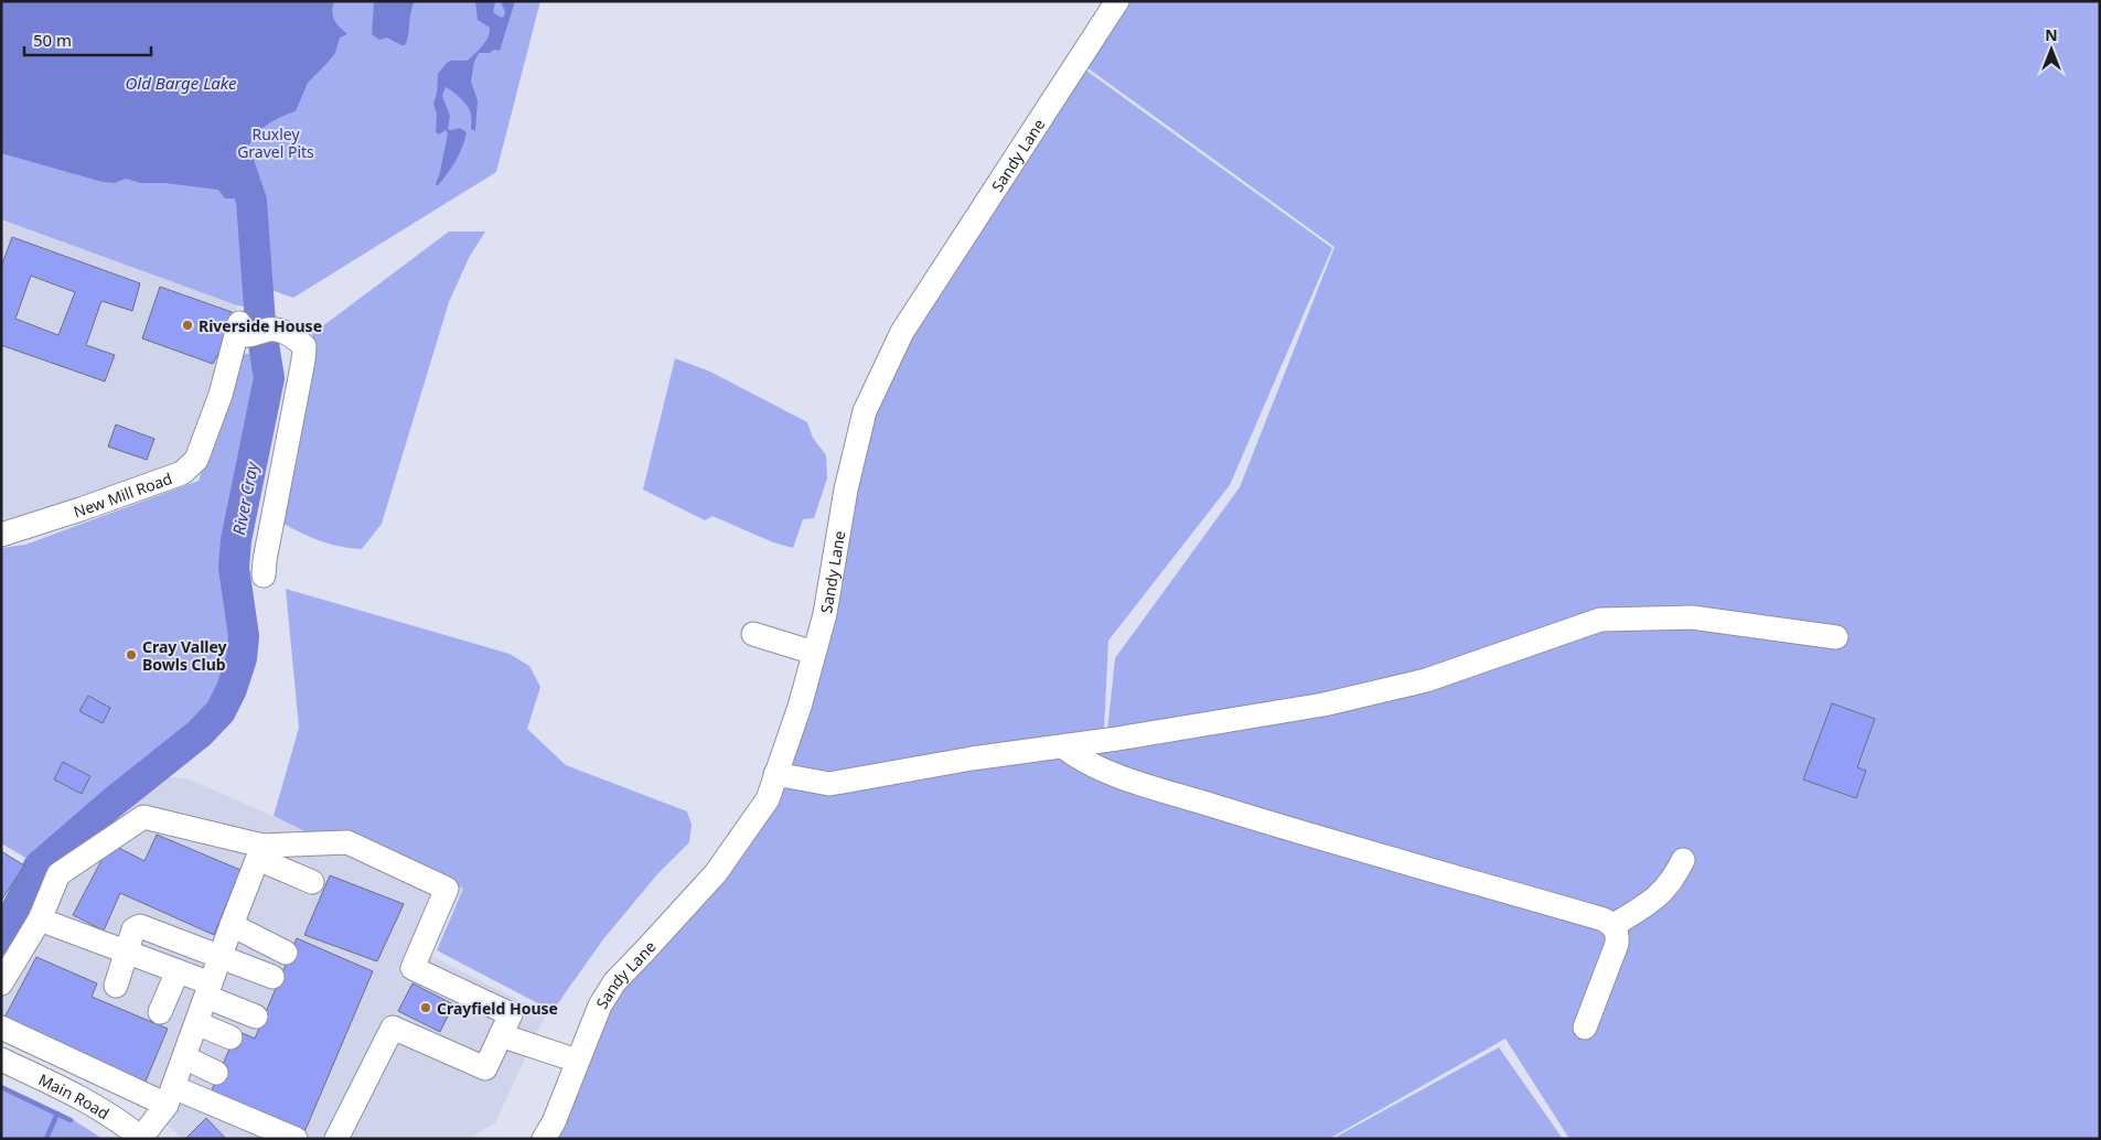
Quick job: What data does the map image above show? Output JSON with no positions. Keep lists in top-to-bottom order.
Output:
{
  "streets": {
    "street": ["Sandy Lane", "New Mill Road", "Main Road"]
  },
  "water": ["Old Barge Lake", "River Cray"],
  "parks": ["Ruxley Gravel Pits"],
  "places": ["Riverside House", "Cray Valley Bowls Club", "Crayfield House"],
  "scale_bar": "50 m",
  "north": "top"
}
